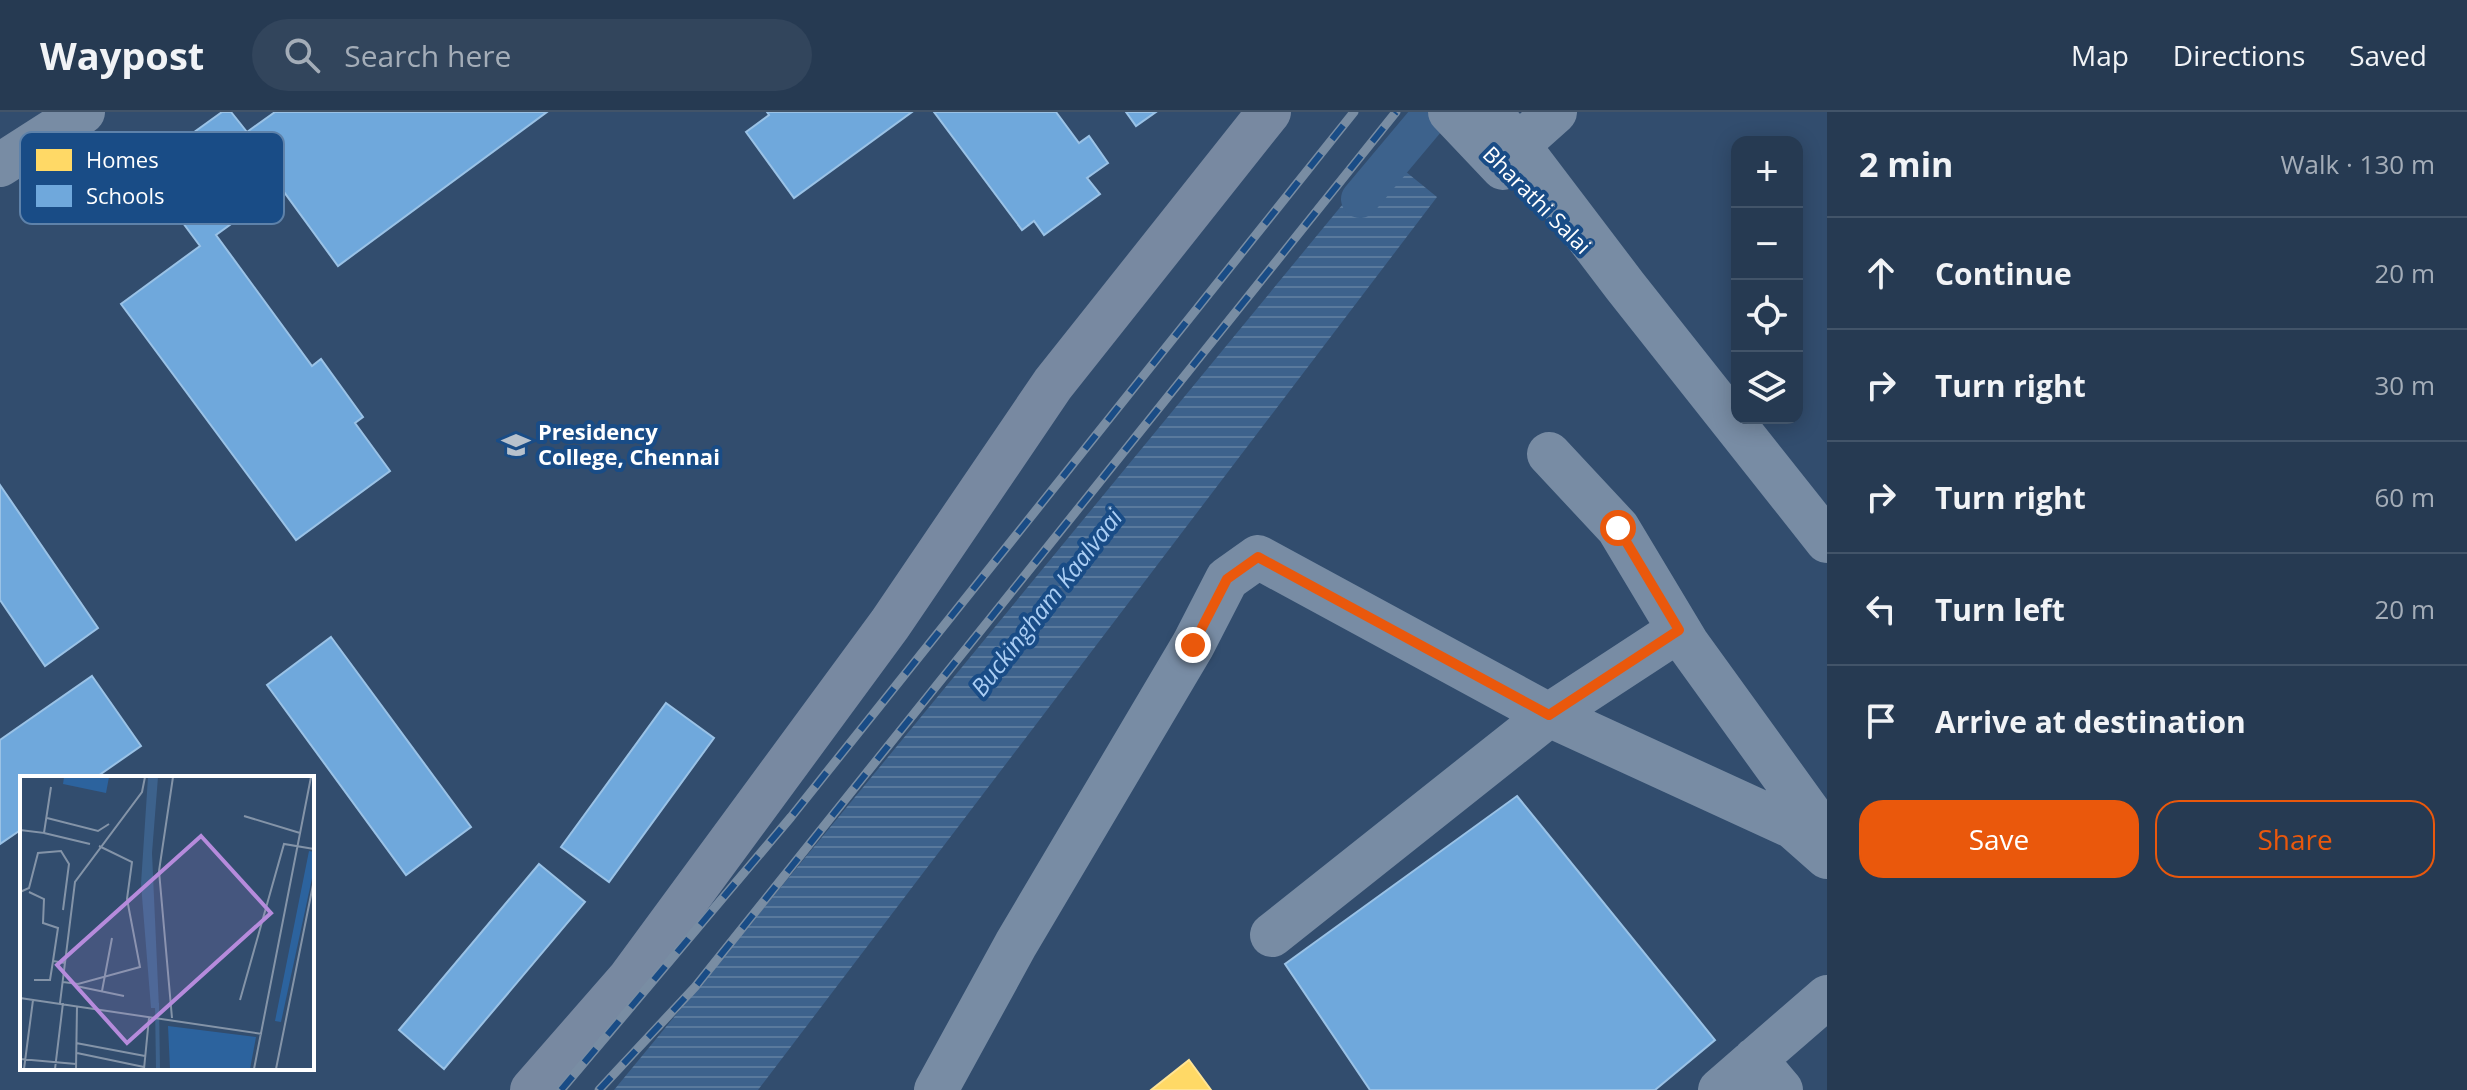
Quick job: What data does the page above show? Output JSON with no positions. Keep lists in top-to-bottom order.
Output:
{
  "streets": {
    "street": ["Bharathi Salai"]
  },
  "water": ["Buckingham Kaalvaai"],
  "places": {
    "school or university": ["Presidency College, Chennai"]
  },
  "legend": ["Homes", "Schools"],
  "page": {
    "header": "Waypost",
    "search": "Search here",
    "nav": ["Map", "Directions", "Saved"],
    "heading": ["2 min", "Walk · 130 m"],
    "map_buttons": ["+", "−"],
    "list": [
      ["Continue", "20 m"],
      ["Turn right", "30 m"],
      ["Turn right", "60 m"],
      ["Turn left", "20 m"],
      "Arrive at destination"
    ],
    "buttons": ["Save", "Share"]
  }
}
